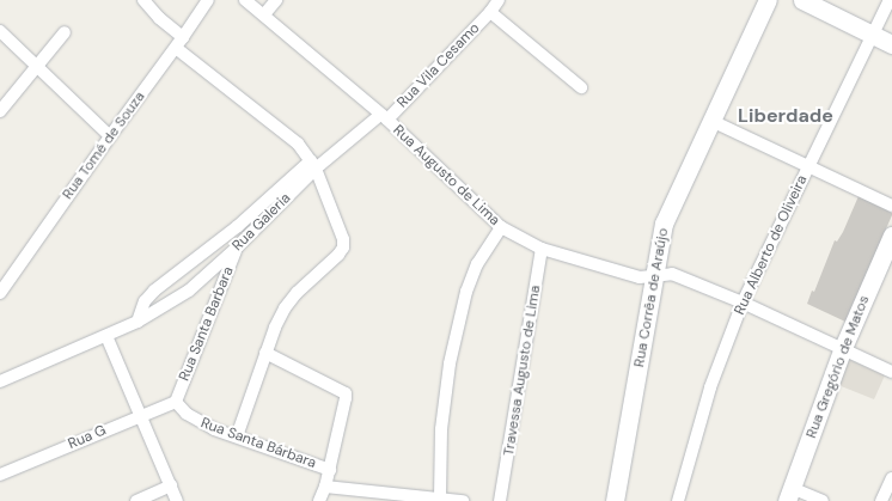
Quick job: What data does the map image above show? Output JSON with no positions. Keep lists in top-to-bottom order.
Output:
{
  "streets": {
    "street": [
      "Rua Vila Cesamo",
      "Rua Tomé de Souza",
      "Rua Augusto de Lima",
      "Rua Galeria",
      "Rua Alberto de Oliveira",
      "Rua Corrêa de Araújo",
      "Rua Santa Barbara",
      "Rua Gregório de Matos",
      "Travessa Augusto de Lima",
      "Rua G",
      "Rua Santa Bárbara"
    ]
  },
  "crossings": [
    ["Rua Vila Cesamo", "Rua Augusto de Lima"],
    ["Rua Vila Cesamo", "Rua Galeria"],
    ["Rua Augusto de Lima", "Rua Galeria"],
    ["Rua Augusto de Lima", "Rua Alberto de Oliveira"],
    ["Rua Augusto de Lima", "Rua Corrêa de Araújo"],
    ["Rua Augusto de Lima", "Rua Gregório de Matos"],
    ["Rua Augusto de Lima", "Travessa Augusto de Lima"],
    ["Rua Galeria", "Rua Santa Barbara"],
    ["Rua Santa Barbara", "Rua G"],
    ["Rua Santa Barbara", "Rua Santa Bárbara"],
    ["Rua G", "Rua Santa Bárbara"]
  ],
  "districts": ["Liberdade"]
}
